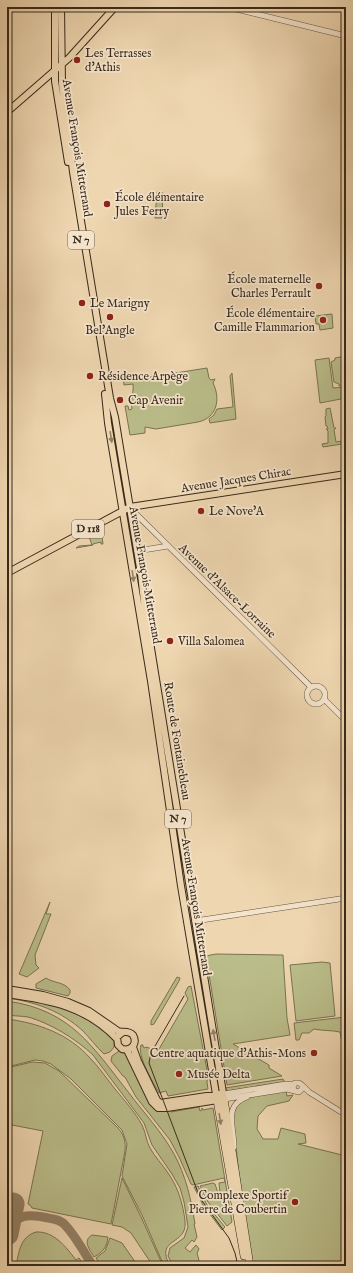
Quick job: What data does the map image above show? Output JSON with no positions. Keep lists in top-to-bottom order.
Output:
{
  "streets": {
    "highway": ["N 7"],
    "main road": [
      "Avenue François Mitterrand",
      "Avenue Jacques Chirac",
      "D 118",
      "Route de Fontainebleau"
    ],
    "street": ["Avenue d'Alsace-Lorraine"]
  },
  "crossings": [
    ["Avenue François Mitterrand", "N 7"],
    ["Avenue François Mitterrand", "Avenue Jacques Chirac"],
    ["Avenue François Mitterrand", "D 118"],
    ["Avenue François Mitterrand", "Avenue d'Alsace-Lorraine"],
    ["Avenue François Mitterrand", "Route de Fontainebleau"],
    ["Avenue Jacques Chirac", "D 118"],
    ["Avenue Jacques Chirac", "Avenue d'Alsace-Lorraine"],
    ["D 118", "Avenue d'Alsace-Lorraine"]
  ],
  "places": [
    "Les Terrasses d'Athis",
    "École élémentaire Jules Ferry",
    "École maternelle Charles Perrault",
    "Le Marigny",
    "Bel'Angle",
    "École élémentaire Camille Flammarion",
    "Résidence Arpège",
    "Cap Avenir",
    "Le Nove'A",
    "Villa Salomea",
    "Centre aquatique d'Athis-Mons",
    "Musée Delta",
    "Complexe Sportif Pierre de Coubertin"
  ]
}
